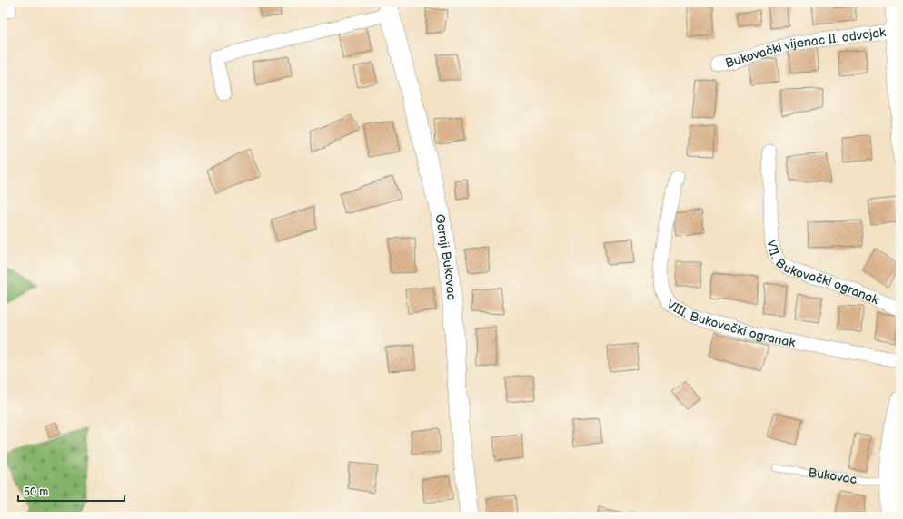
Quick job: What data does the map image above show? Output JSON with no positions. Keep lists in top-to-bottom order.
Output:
{
  "streets": {
    "street": [
      "Bukovački vijenac II. odvojak",
      "Gornji Bukovac",
      "VII. Bukovački ogranak",
      "VIII. Bukovački ogranak"
    ],
    "lane": ["Bukovac"]
  },
  "scale_bar": "50 m"
}
